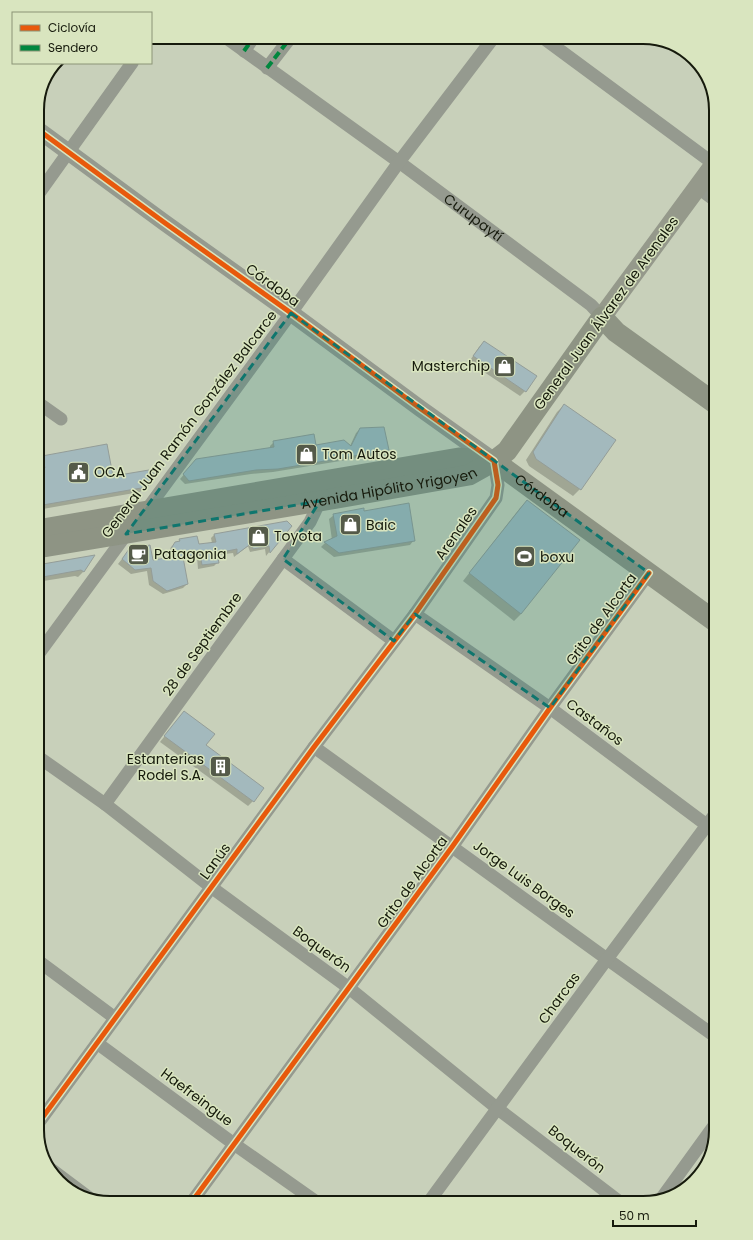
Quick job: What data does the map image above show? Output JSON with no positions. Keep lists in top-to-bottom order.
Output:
{
  "streets": {
    "main road": [
      "Curupaytí",
      "Córdoba",
      "General Juan Álvarez de Arenales",
      "Avenida Hipólito Yrigoyen"
    ],
    "street": [
      "General Juan Ramón González Balcarce",
      "Arenales",
      "Grito de Alcorta",
      "28 de Septiembre",
      "Castaños",
      "Lanús",
      "Jorge Luis Borges",
      "Boquerón",
      "Charcas",
      "Haefreingue"
    ]
  },
  "crossings": [
    ["Curupaytí", "General Juan Álvarez de Arenales"],
    ["Curupaytí", "General Juan Ramón González Balcarce"],
    ["Córdoba", "General Juan Álvarez de Arenales"],
    ["Córdoba", "General Juan Ramón González Balcarce"],
    ["Córdoba", "Avenida Hipólito Yrigoyen"],
    ["Córdoba", "Arenales"],
    ["Córdoba", "Grito de Alcorta"],
    ["General Juan Álvarez de Arenales", "Avenida Hipólito Yrigoyen"],
    ["General Juan Álvarez de Arenales", "Arenales"],
    ["General Juan Ramón González Balcarce", "Avenida Hipólito Yrigoyen"],
    ["Avenida Hipólito Yrigoyen", "Arenales"],
    ["Avenida Hipólito Yrigoyen", "28 de Septiembre"],
    ["Arenales", "Castaños"],
    ["Arenales", "Lanús"],
    ["Grito de Alcorta", "Castaños"],
    ["Grito de Alcorta", "Jorge Luis Borges"],
    ["Grito de Alcorta", "Boquerón"],
    ["Grito de Alcorta", "Haefreingue"],
    ["28 de Septiembre", "Boquerón"],
    ["Castaños", "Lanús"],
    ["Lanús", "Jorge Luis Borges"],
    ["Lanús", "Boquerón"],
    ["Lanús", "Haefreingue"],
    ["Jorge Luis Borges", "Charcas"],
    ["Boquerón", "Charcas"]
  ],
  "places": {
    "shop": [
      "Masterchip",
      "Tom Autos",
      "Baic",
      "Toyota"
    ],
    "public building": ["OCA"],
    "cafe": ["Patagonia"],
    "sports": ["boxu"],
    "building": ["Estanterias Rodel S.A."]
  },
  "legend": ["Ciclovía", "Sendero"],
  "scale_bar": "50 m"
}
